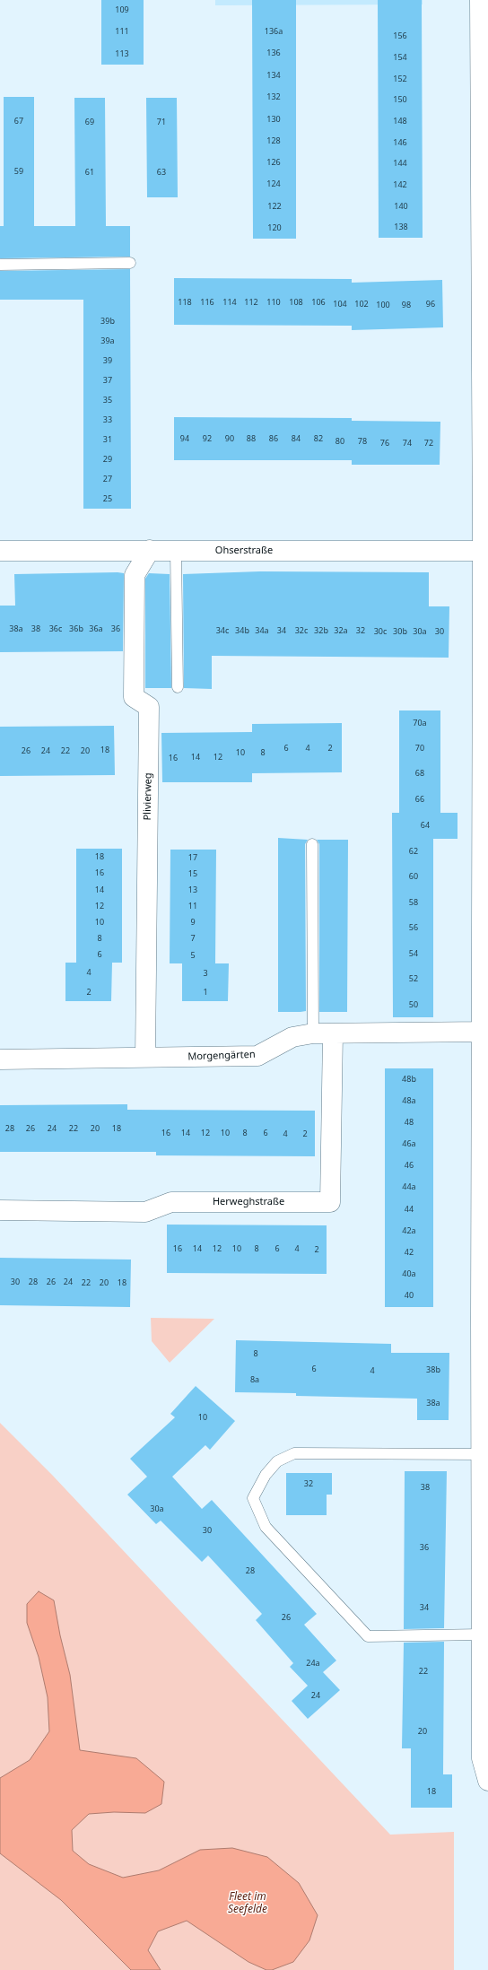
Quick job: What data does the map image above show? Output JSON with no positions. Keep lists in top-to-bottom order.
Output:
{
  "streets": {
    "street": [
      "Ohserstraße",
      "Plivierweg",
      "Morgengärten",
      "Herweghstraße"
    ]
  },
  "crossings": [
    ["Ohserstraße", "Plivierweg"],
    ["Plivierweg", "Morgengärten"],
    ["Morgengärten", "Herweghstraße"]
  ],
  "water": ["Fleet im Seefelde"],
  "house_numbers": [
    "109",
    "111",
    "136a",
    "156",
    "136",
    "113",
    "154",
    "134",
    "152",
    "132",
    "150",
    "130",
    "67",
    "148",
    "69",
    "71",
    "128",
    "146",
    "126",
    "144",
    "59",
    "61",
    "63",
    "124",
    "142",
    "122",
    "140",
    "138",
    "120",
    "118",
    "116",
    "114",
    "112",
    "110",
    "108",
    "106",
    "104",
    "102",
    "96",
    "100",
    "98",
    "39b",
    "39a",
    "39",
    "37",
    "35",
    "33",
    "94",
    "92",
    "90",
    "88",
    "86",
    "84",
    "82",
    "31",
    "80",
    "78",
    "76",
    "74",
    "72",
    "29",
    "27",
    "25",
    "38a",
    "38",
    "36c",
    "36b",
    "36a",
    "36",
    "34c",
    "34b",
    "34a",
    "34",
    "32c",
    "32b",
    "32a",
    "32",
    "30c",
    "30b",
    "30a",
    "30",
    "70a",
    "6",
    "4",
    "2",
    "70",
    "18",
    "26",
    "24",
    "22",
    "20",
    "10",
    "8",
    "14",
    "12",
    "16",
    "68",
    "66",
    "64",
    "62",
    "18",
    "17",
    "16",
    "15",
    "60",
    "14",
    "13",
    "58",
    "12",
    "11",
    "10",
    "9",
    "56",
    "8",
    "7",
    "54",
    "6",
    "5",
    "4",
    "3",
    "52",
    "2",
    "1",
    "50",
    "48b",
    "48a",
    "48",
    "28",
    "26",
    "24",
    "22",
    "20",
    "18",
    "16",
    "14",
    "12",
    "10",
    "8",
    "6",
    "4",
    "2",
    "46a",
    "46",
    "44a",
    "44",
    "42a",
    "16",
    "14",
    "12",
    "10",
    "8",
    "6",
    "4",
    "2",
    "42",
    "40a",
    "30",
    "28",
    "26",
    "24",
    "22",
    "20",
    "18",
    "40",
    "8",
    "6",
    "38b",
    "4",
    "8a",
    "38a",
    "10",
    "32",
    "38",
    "30a",
    "30",
    "36",
    "28",
    "34",
    "26",
    "24a",
    "22",
    "24",
    "20",
    "18"
  ]
}
